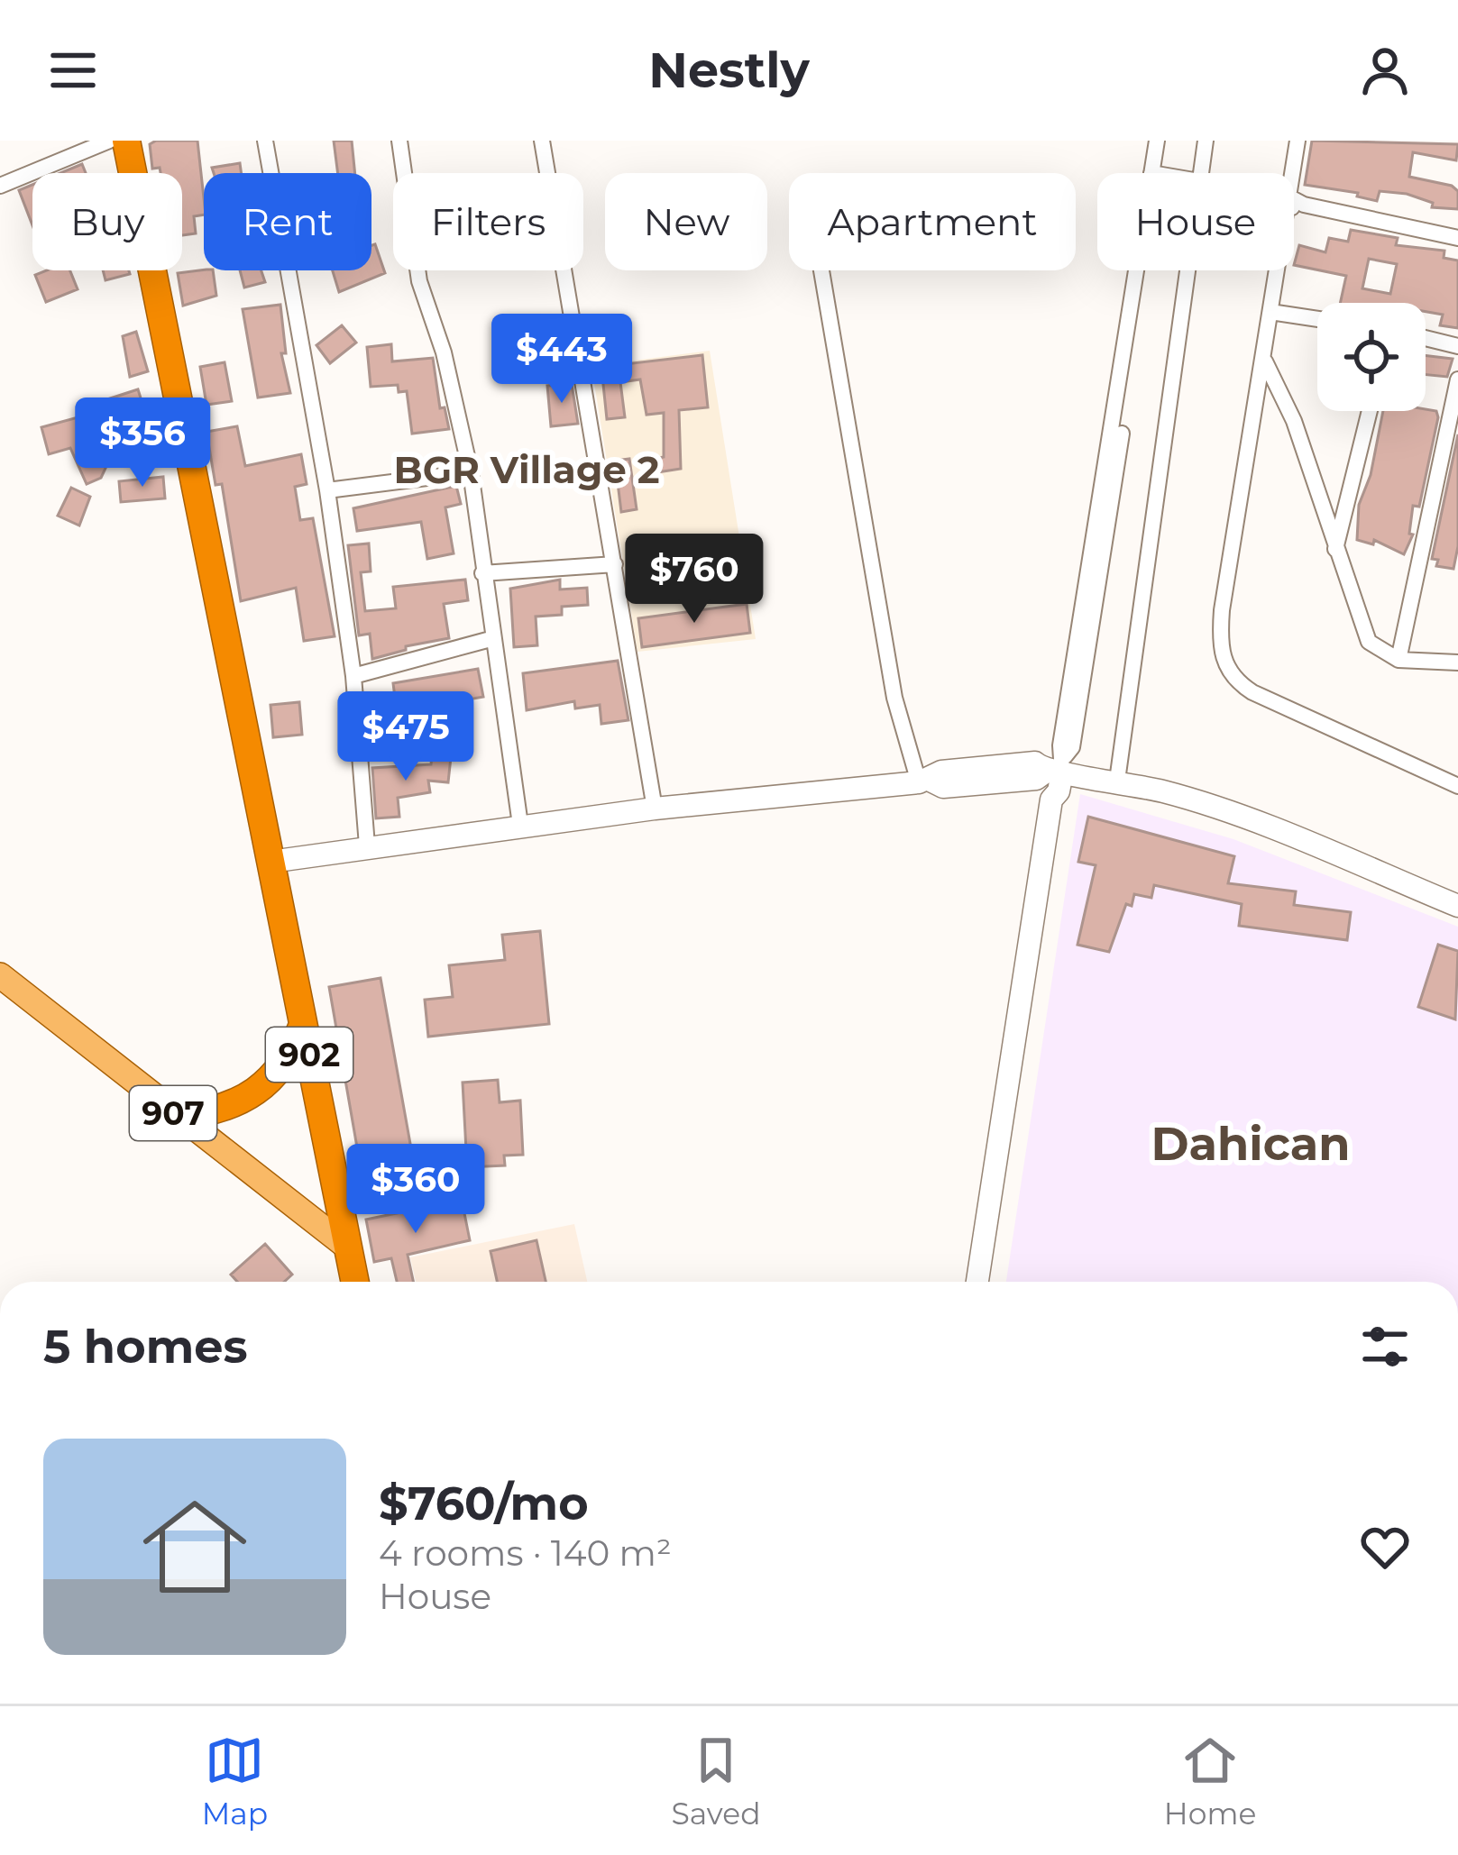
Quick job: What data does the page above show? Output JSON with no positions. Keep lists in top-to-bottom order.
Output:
{
  "streets": {
    "highway": ["902"],
    "main road": ["907"]
  },
  "crossings": [
    ["902", "907"]
  ],
  "districts": ["BGR Village 2", "Dahican"],
  "page": {
    "header": "Nestly",
    "chip": [
      "Buy",
      "Rent",
      "Filters",
      "New",
      "Apartment",
      "House"
    ],
    "price": [
      "$443",
      "$356",
      "$760",
      "$475",
      "$360"
    ],
    "heading": "5 homes",
    "list": [
      {
        "name": "$760/mo",
        "note": "4 rooms · 140 m² · House"
      }
    ],
    "tabs": ["Map", "Saved", "Home"]
  }
}
